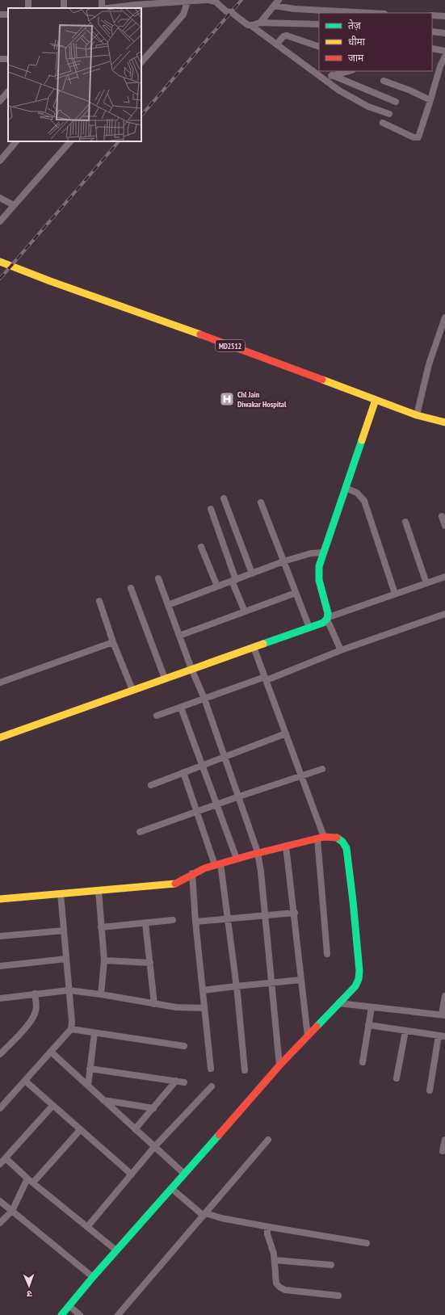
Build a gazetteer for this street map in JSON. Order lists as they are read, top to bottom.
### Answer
{
  "streets": {
    "street": ["MD2512"]
  },
  "places": {
    "hospital": ["Chl Jain Diwakar Hospital"]
  },
  "legend": ["तेज़", "धीमा", "जाम"],
  "north": "bottom"
}
